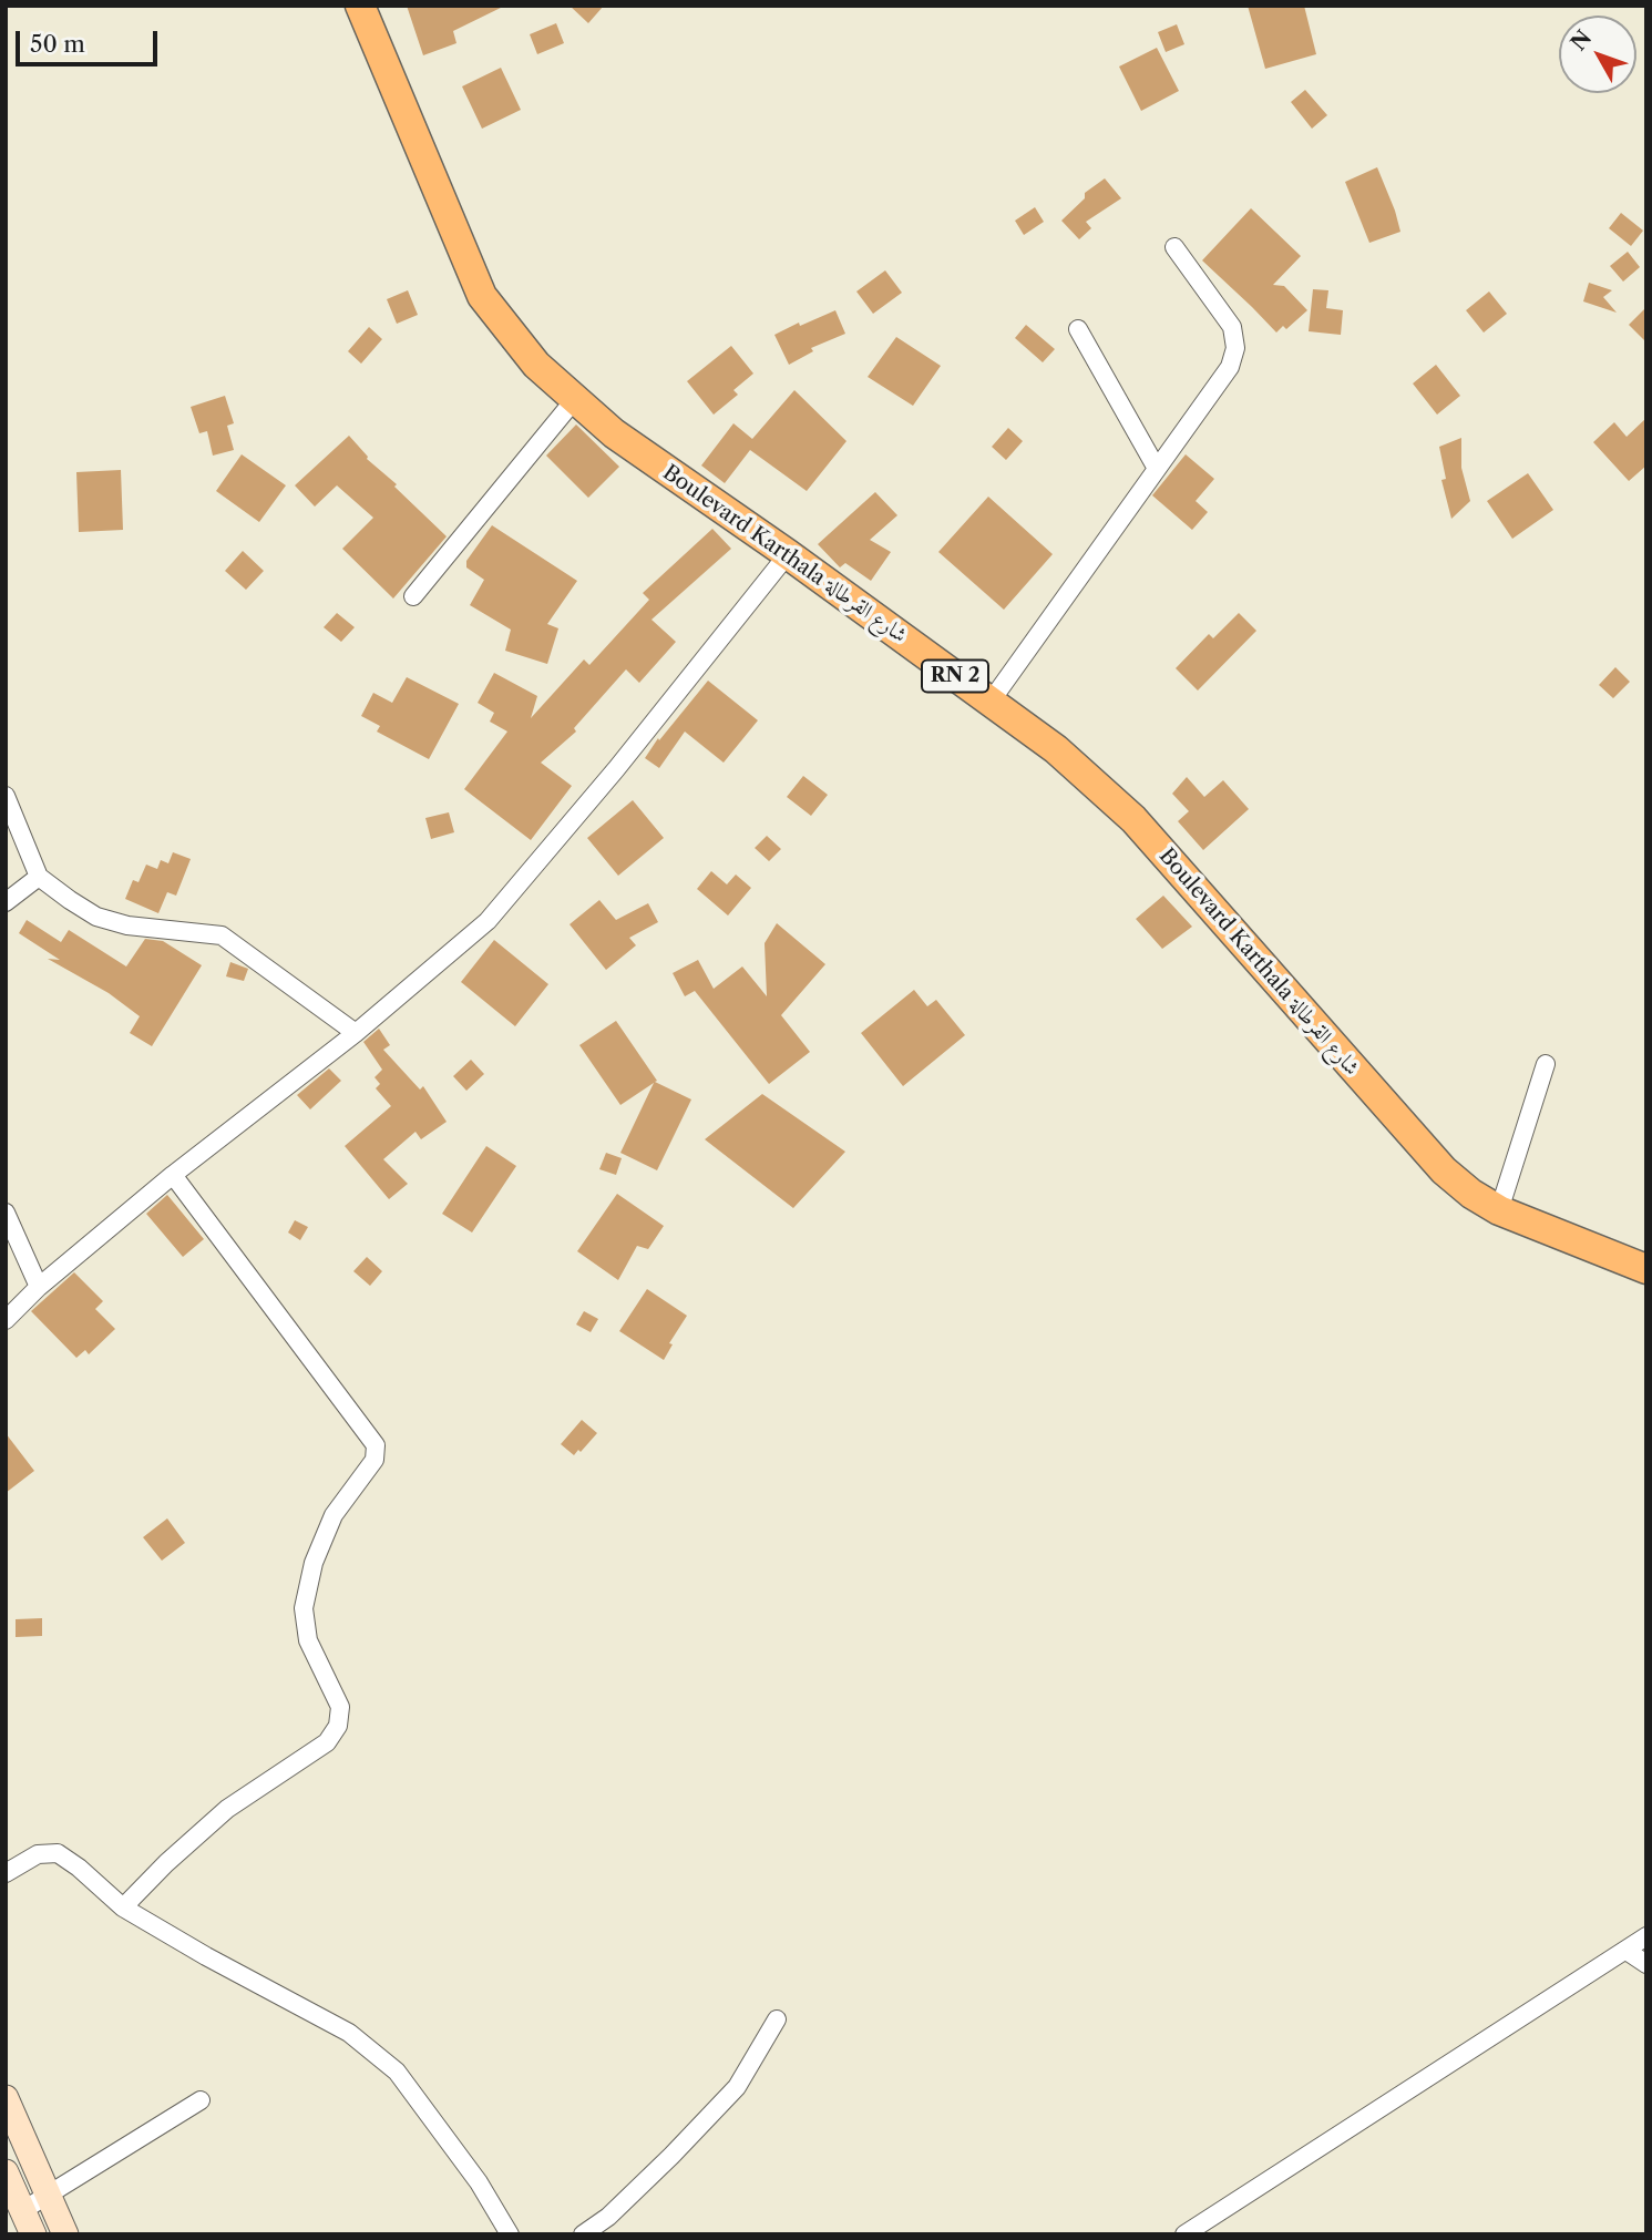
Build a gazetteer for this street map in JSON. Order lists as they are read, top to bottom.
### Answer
{
  "streets": {
    "main road": ["Boulevard Karthala شارع القرطالة", "RN 2"]
  },
  "scale_bar": "50 m",
  "north": "top left"
}
